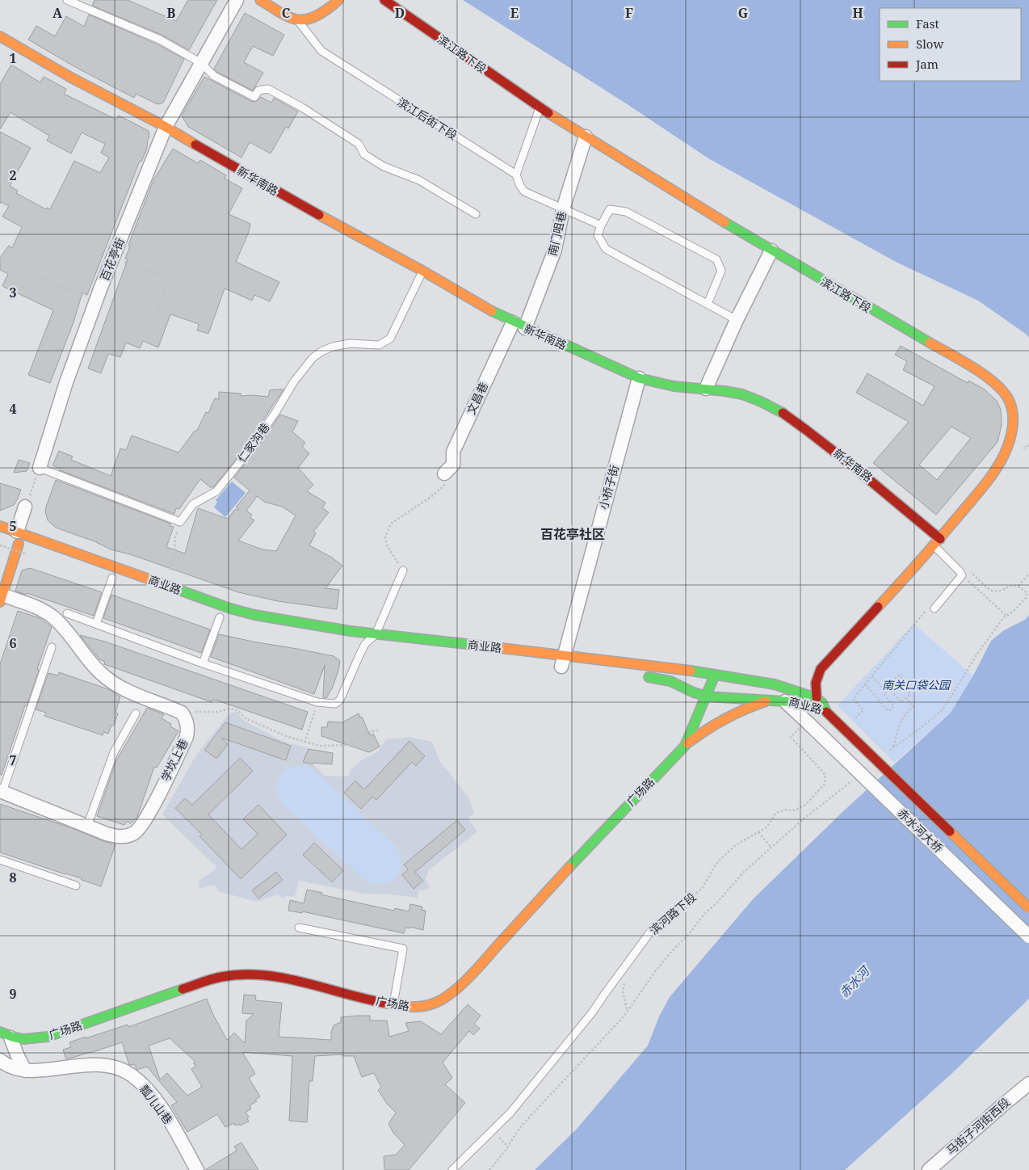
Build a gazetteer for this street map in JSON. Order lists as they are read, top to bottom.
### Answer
{
  "streets": {
    "main road": [
      "滨江路下段",
      "新华南路",
      "商业路",
      "广场路",
      "赤水河大桥"
    ],
    "street": [
      "南门咀巷",
      "百花亭街",
      "文昌巷",
      "小桥子街",
      "学坎上巷",
      "瓢儿山巷",
      "马街子河街西段"
    ],
    "lane": ["滨江后街下段", "仁家沟巷", "滨河路下段"]
  },
  "crossings": [
    ["滨江路下段", "新华南路"],
    ["滨江路下段", "南门咀巷"],
    ["滨江后街下段", "南门咀巷"],
    ["新华南路", "南门咀巷"],
    ["新华南路", "百花亭街"],
    ["新华南路", "文昌巷"],
    ["新华南路", "仁家沟巷"],
    ["新华南路", "小桥子街"],
    ["小桥子街", "商业路"],
    ["商业路", "广场路"],
    ["商业路", "赤水河大桥"],
    ["赤水河大桥", "滨河路下段"]
  ],
  "districts": ["百花亭社区"],
  "water": ["赤水河"],
  "parks": ["南关口袋公园"],
  "legend": ["Fast", "Slow", "Jam"],
  "grid": {
    "columns": [
      "A",
      "B",
      "C",
      "D",
      "E",
      "F",
      "G",
      "H"
    ],
    "rows": [
      "1",
      "2",
      "3",
      "4",
      "5",
      "6",
      "7",
      "8",
      "9"
    ]
  }
}
